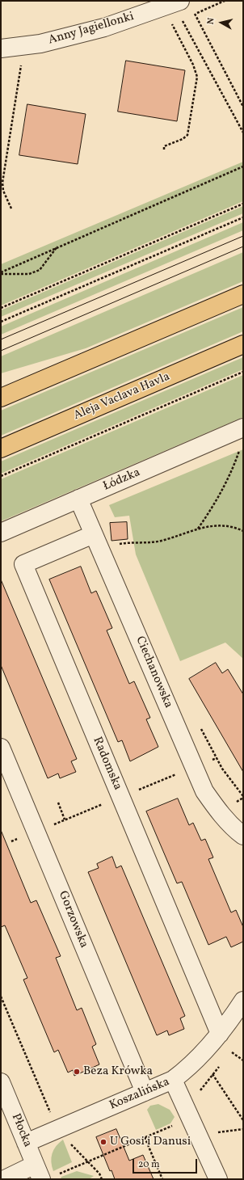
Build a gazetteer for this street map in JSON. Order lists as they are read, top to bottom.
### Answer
{
  "streets": {
    "main road": ["Aleja Vaclava Havla"],
    "street": [
      "Anny Jagiellonki",
      "Łódzka",
      "Ciechanowska",
      "Radomska",
      "Gorzowska",
      "Koszalińska",
      "Płocka"
    ]
  },
  "crossings": [
    ["Łódzka", "Ciechanowska"],
    ["Ciechanowska", "Radomska"],
    ["Radomska", "Koszalińska"],
    ["Gorzowska", "Koszalińska"],
    ["Koszalińska", "Płocka"]
  ],
  "places": ["Beza Krówka", "U Gosi i Danusi"],
  "scale_bar": "20 m",
  "north": "left"
}
